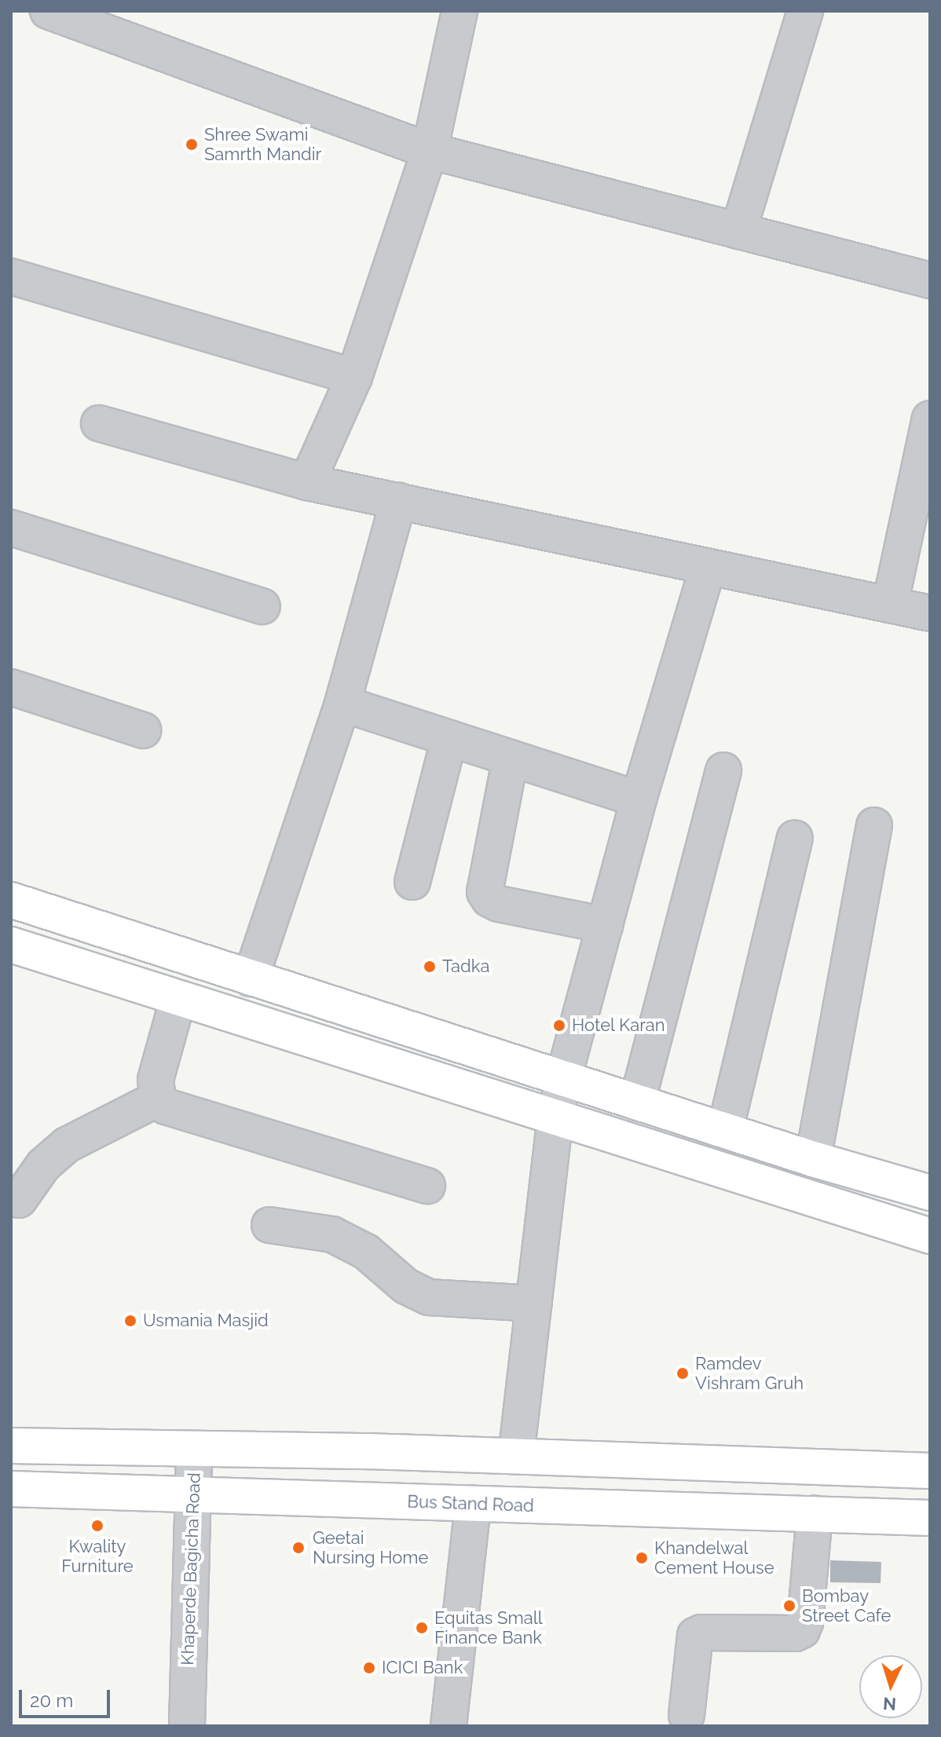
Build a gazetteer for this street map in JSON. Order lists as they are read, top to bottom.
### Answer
{
  "streets": {
    "main road": ["Bus Stand Road"],
    "street": ["Khaperde Bagicha Road"]
  },
  "crossings": [
    ["Bus Stand Road", "Khaperde Bagicha Road"]
  ],
  "places": [
    "Shree Swami Samrth Mandir",
    "Tadka",
    "Hotel Karan",
    "Usmania Masjid",
    "Ramdev Vishram Gruh",
    "Kwality Furniture",
    "Geetai Nursing Home",
    "Khandelwal Cement House",
    "Bombay Street Cafe",
    "Equitas Small Finance Bank",
    "ICICI Bank"
  ],
  "scale_bar": "20 m",
  "north": "bottom"
}
